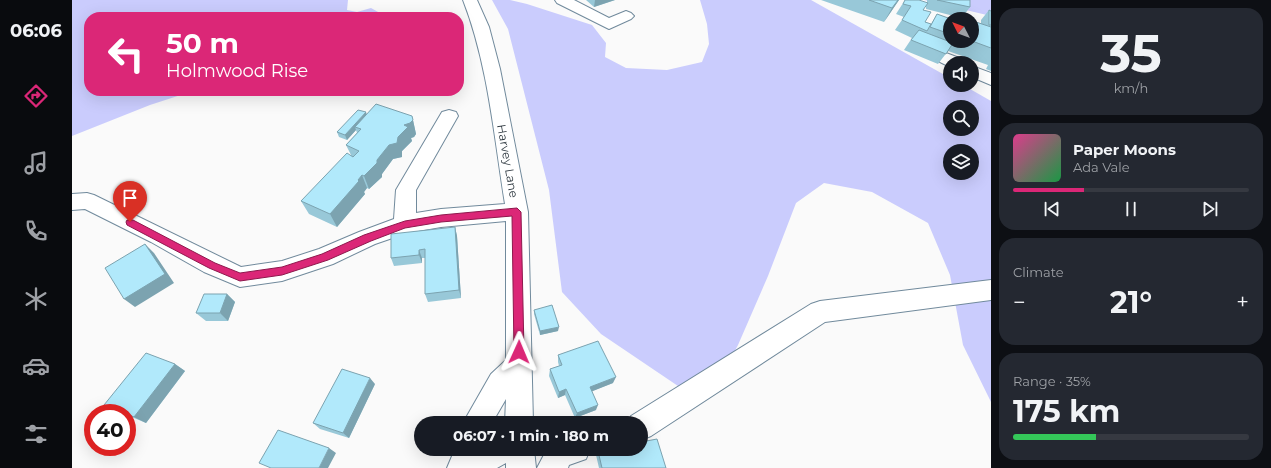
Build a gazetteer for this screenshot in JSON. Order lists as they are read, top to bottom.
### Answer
{
  "streets": {
    "street": ["Harvey Lane"]
  },
  "north": "top left",
  "page": {
    "tabs": "06:06",
    "tile": [
      ["35", "km/h"],
      "Climate",
      ["Range · 35%", "175 km"]
    ],
    "turn": ["50 m", "Holmwood Rise"],
    "song": ["Paper Moons", "Ada Vale"],
    "heat": ["−", "21°", "+"],
    "limit": "40",
    "trip": "06:07 · 1 min · 180 m"
  }
}
